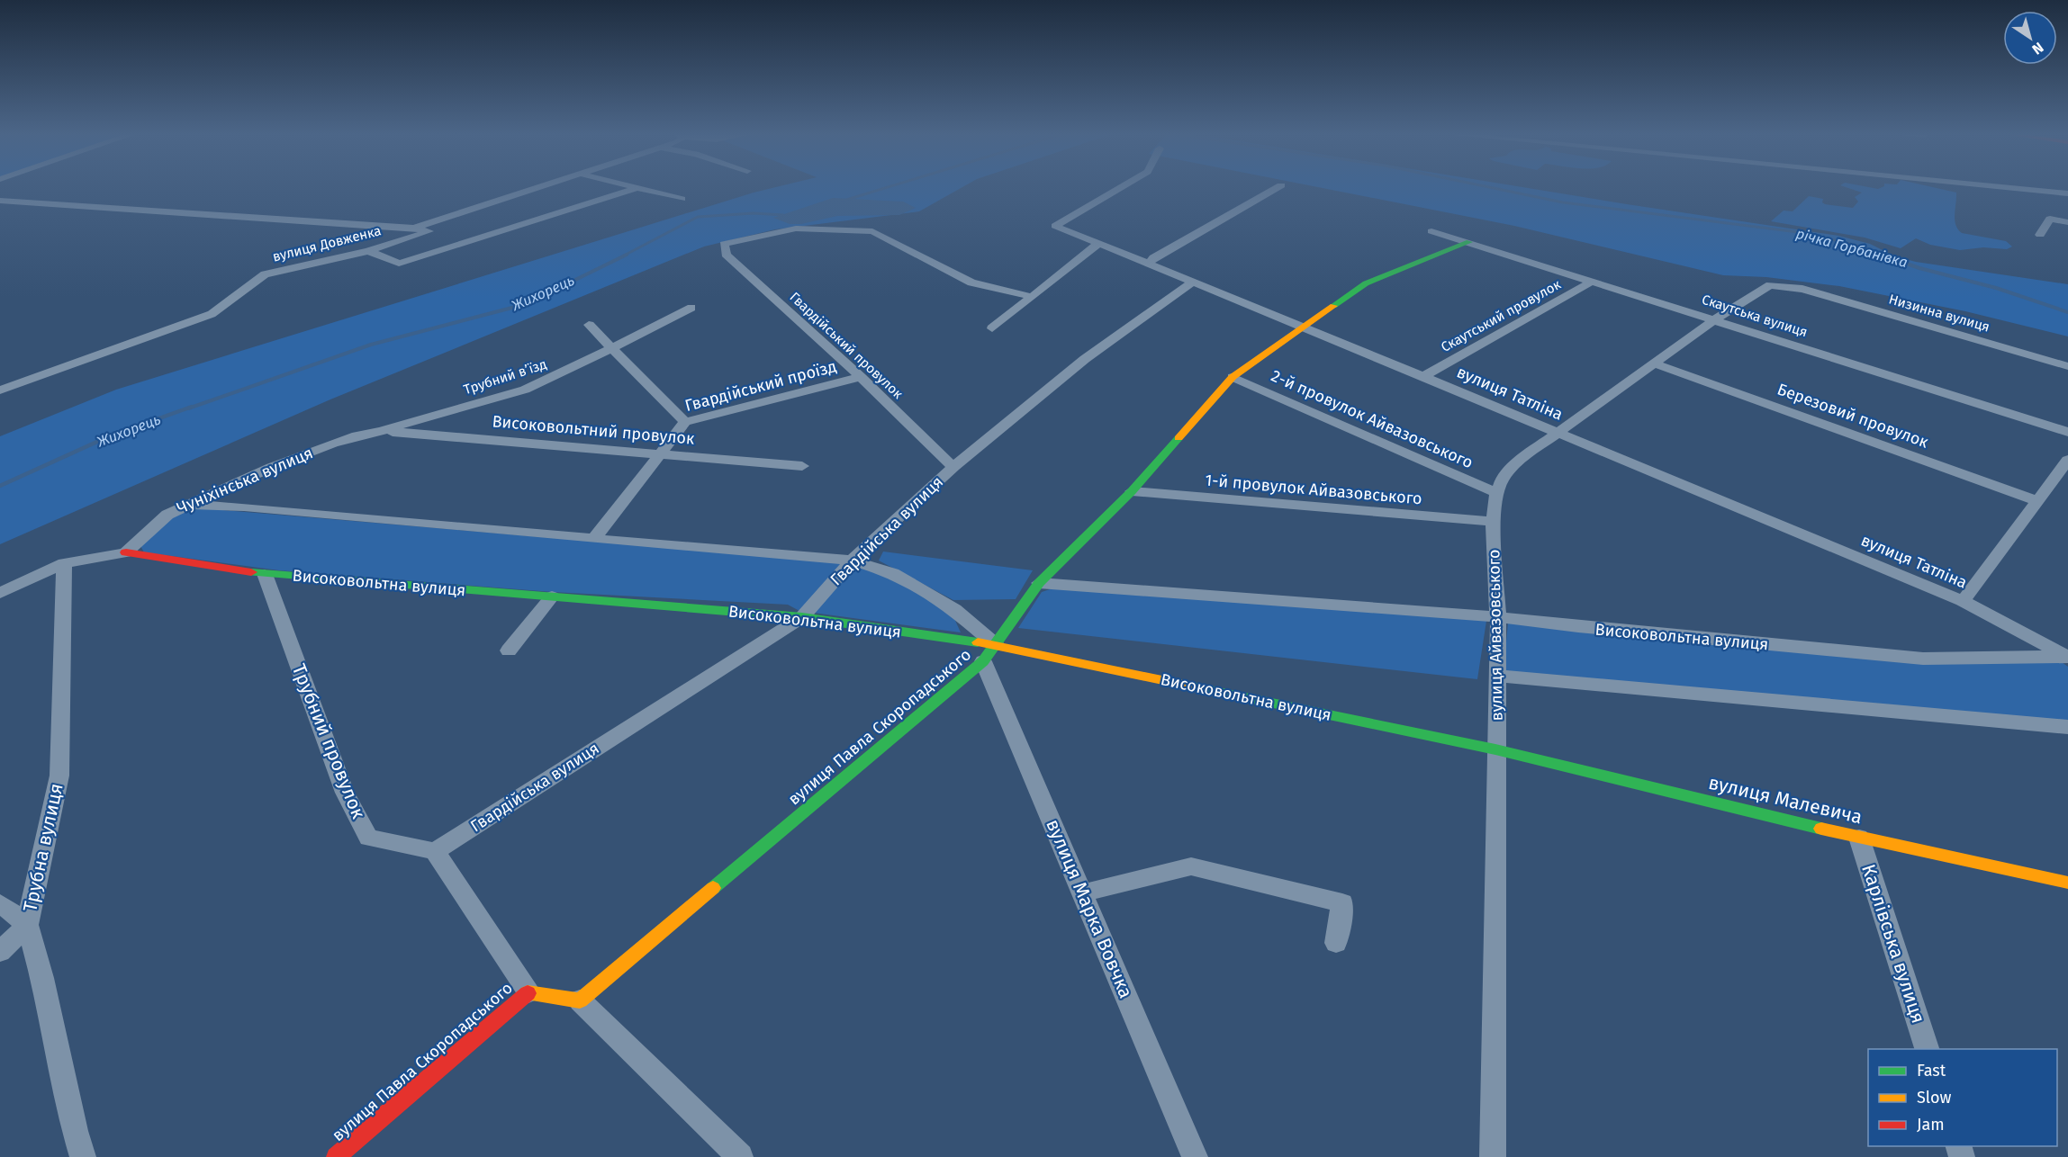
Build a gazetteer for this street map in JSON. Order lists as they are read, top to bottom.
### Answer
{
  "streets": {
    "street": [
      "вулиця Довженка",
      "Низинна вулиця",
      "Скаутський провулок",
      "Скаутська вулиця",
      "Гвардійський провулок",
      "Трубний в’їзд",
      "Гвардійський проїзд",
      "вулиця Татліна",
      "Березовий провулок",
      "2-й провулок Айвазовського",
      "Високовольтний провулок",
      "Чуніхінська вулиця",
      "1-й провулок Айвазовського",
      "Гвардійська вулиця",
      "Високовольтна вулиця",
      "вулиця Айвазовського",
      "вулиця Павла Скоропадського",
      "Трубний провулок",
      "вулиця Малевича",
      "Трубна вулиця",
      "вулиця Марка Вовчка",
      "Карлівська вулиця"
    ]
  },
  "crossings": [
    ["Низинна вулиця", "вулиця Айвазовського"],
    ["Скаутський провулок", "Скаутська вулиця"],
    ["Скаутський провулок", "вулиця Татліна"],
    ["Скаутська вулиця", "вулиця Айвазовського"],
    ["Скаутська вулиця", "вулиця Павла Скоропадського"],
    ["Гвардійський провулок", "Гвардійський проїзд"],
    ["Гвардійський провулок", "Гвардійська вулиця"],
    ["Трубний в’їзд", "Високовольтний провулок"],
    ["Трубний в’їзд", "Чуніхінська вулиця"],
    ["Гвардійський проїзд", "Високовольтний провулок"],
    ["вулиця Татліна", "Гвардійська вулиця"],
    ["вулиця Татліна", "Високовольтна вулиця"],
    ["вулиця Татліна", "вулиця Айвазовського"],
    ["вулиця Татліна", "вулиця Павла Скоропадського"],
    ["Березовий провулок", "вулиця Айвазовського"],
    ["2-й провулок Айвазовського", "вулиця Айвазовського"],
    ["2-й провулок Айвазовського", "вулиця Павла Скоропадського"],
    ["Високовольтний провулок", "Чуніхінська вулиця"],
    ["Чуніхінська вулиця", "Високовольтна вулиця"],
    ["1-й провулок Айвазовського", "вулиця Айвазовського"],
    ["1-й провулок Айвазовського", "вулиця Павла Скоропадського"],
    ["Гвардійська вулиця", "Високовольтна вулиця"],
    ["Гвардійська вулиця", "Трубний провулок"],
    ["Високовольтна вулиця", "вулиця Айвазовського"],
    ["Високовольтна вулиця", "вулиця Павла Скоропадського"],
    ["Високовольтна вулиця", "Трубний провулок"],
    ["Високовольтна вулиця", "вулиця Малевича"],
    ["Високовольтна вулиця", "вулиця Марка Вовчка"],
    ["вулиця Айвазовського", "вулиця Малевича"],
    ["вулиця Павла Скоропадського", "вулиця Марка Вовчка"],
    ["вулиця Малевича", "Карлівська вулиця"]
  ],
  "water": ["річка Горбанівка", "Жихорець"],
  "legend": ["Fast", "Slow", "Jam"],
  "north": "bottom right"
}
